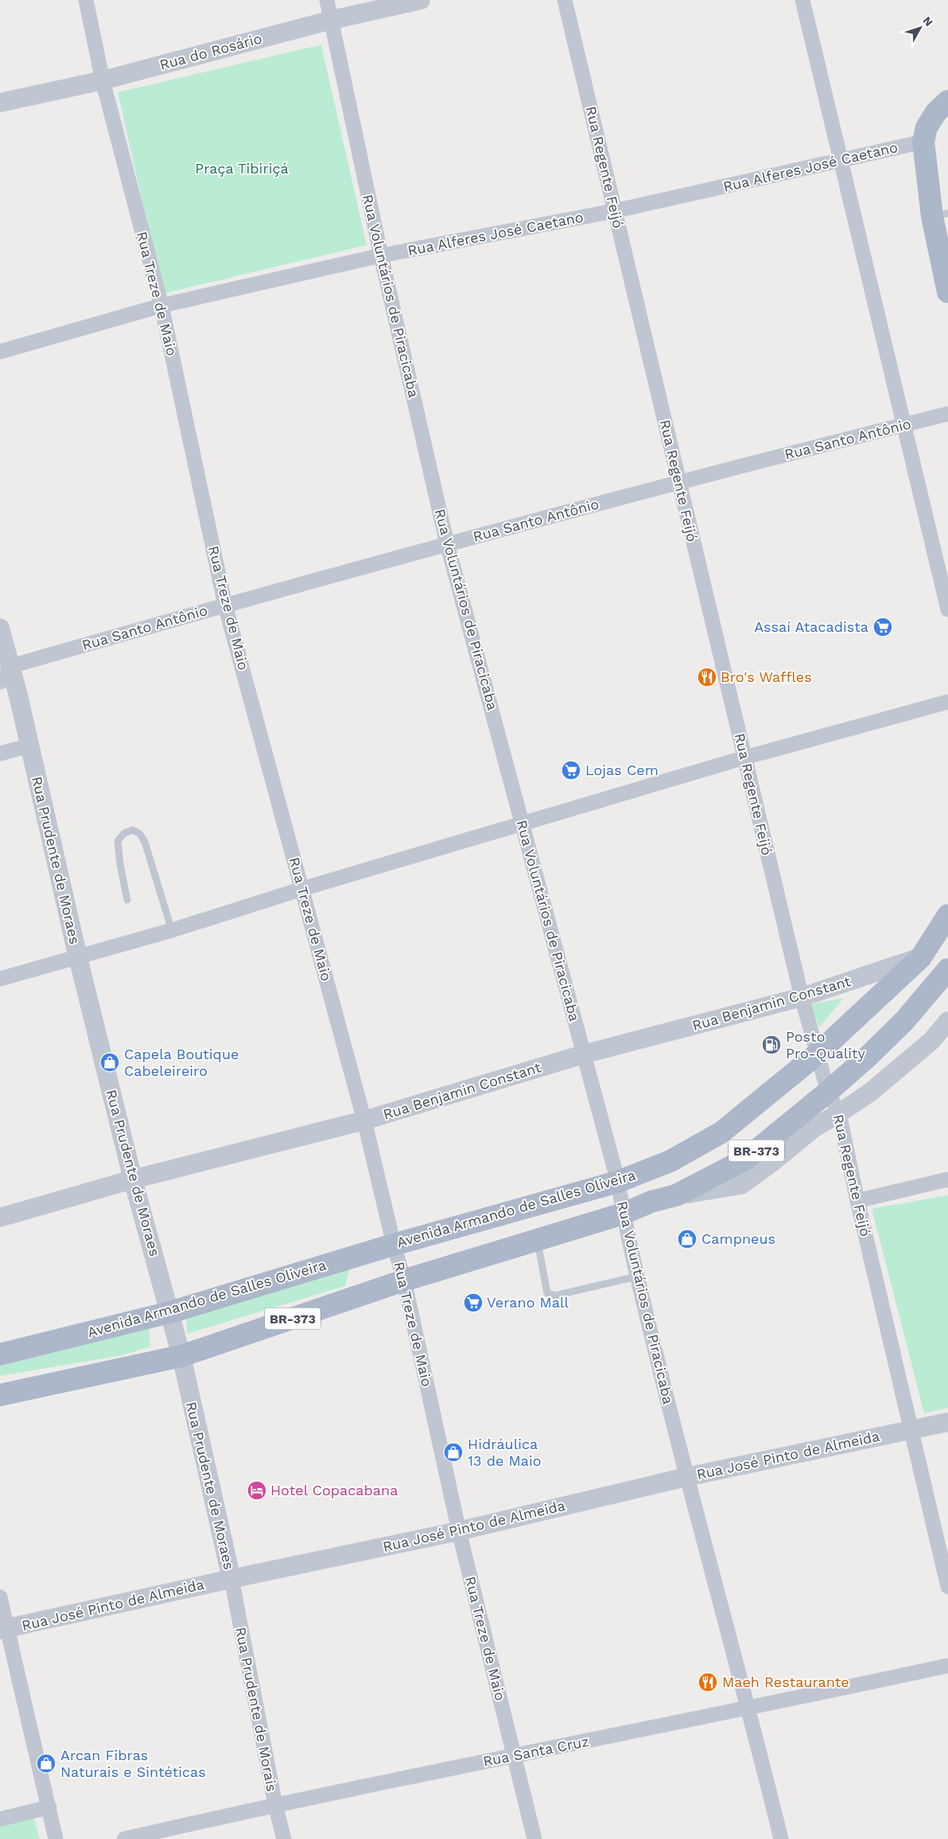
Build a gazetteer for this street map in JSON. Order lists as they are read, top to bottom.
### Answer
{
  "streets": {
    "main road": ["BR-373", "Avenida Armando de Salles Oliveira"],
    "street": [
      "Rua do Rosário",
      "Rua Regente Feijó",
      "Rua Alferes José Caetano",
      "Rua Treze de Maio",
      "Rua Voluntários de Piracicaba",
      "Rua Santo Antônio",
      "Rua Prudente de Moraes",
      "Rua Benjamin Constant",
      "Rua José Pinto de Almeida",
      "Rua Prudente de Morais",
      "Rua Santa Cruz"
    ]
  },
  "crossings": [
    ["Rua do Rosário", "Rua Treze de Maio"],
    ["Rua do Rosário", "Rua Voluntários de Piracicaba"],
    ["Rua Regente Feijó", "Rua Alferes José Caetano"],
    ["Rua Regente Feijó", "Rua Santo Antônio"],
    ["Rua Regente Feijó", "Rua Benjamin Constant"],
    ["Rua Regente Feijó", "BR-373"],
    ["Rua Regente Feijó", "Avenida Armando de Salles Oliveira"],
    ["Rua Regente Feijó", "Rua José Pinto de Almeida"],
    ["Rua Alferes José Caetano", "Rua Treze de Maio"],
    ["Rua Alferes José Caetano", "Rua Voluntários de Piracicaba"],
    ["Rua Treze de Maio", "Rua Santo Antônio"],
    ["Rua Treze de Maio", "Rua Benjamin Constant"],
    ["Rua Treze de Maio", "BR-373"],
    ["Rua Treze de Maio", "Avenida Armando de Salles Oliveira"],
    ["Rua Treze de Maio", "Rua José Pinto de Almeida"],
    ["Rua Treze de Maio", "Rua Santa Cruz"],
    ["Rua Voluntários de Piracicaba", "Rua Santo Antônio"],
    ["Rua Voluntários de Piracicaba", "Rua Benjamin Constant"],
    ["Rua Voluntários de Piracicaba", "BR-373"],
    ["Rua Voluntários de Piracicaba", "Avenida Armando de Salles Oliveira"],
    ["Rua Voluntários de Piracicaba", "Rua José Pinto de Almeida"],
    ["Rua Voluntários de Piracicaba", "Rua Santa Cruz"],
    ["Rua Santo Antônio", "Rua Prudente de Moraes"],
    ["Rua Prudente de Moraes", "Rua Benjamin Constant"],
    ["Rua Prudente de Moraes", "BR-373"],
    ["Rua Prudente de Moraes", "Avenida Armando de Salles Oliveira"],
    ["Rua Prudente de Moraes", "Rua José Pinto de Almeida"],
    ["Rua Prudente de Moraes", "Rua Prudente de Morais"],
    ["Rua Benjamin Constant", "Avenida Armando de Salles Oliveira"],
    ["Rua José Pinto de Almeida", "Rua Prudente de Morais"],
    ["Rua Prudente de Morais", "Rua Santa Cruz"]
  ],
  "parks": ["Praça Tibiriçá"],
  "places": {
    "supermarket": ["Assaí Atacadista", "Lojas Cem", "Verano Mall"],
    "restaurant": ["Bro's Waffles", "Maeh Restaurante"],
    "fuel station": ["Posto Pro-Quality"],
    "shop": [
      "Capela Boutique Cabeleireiro",
      "Campneus",
      "Hidráulica 13 de Maio",
      "Arcan Fibras Naturais e Sintéticas"
    ],
    "hotel": ["Hotel Copacabana"]
  },
  "north": "top right"
}
